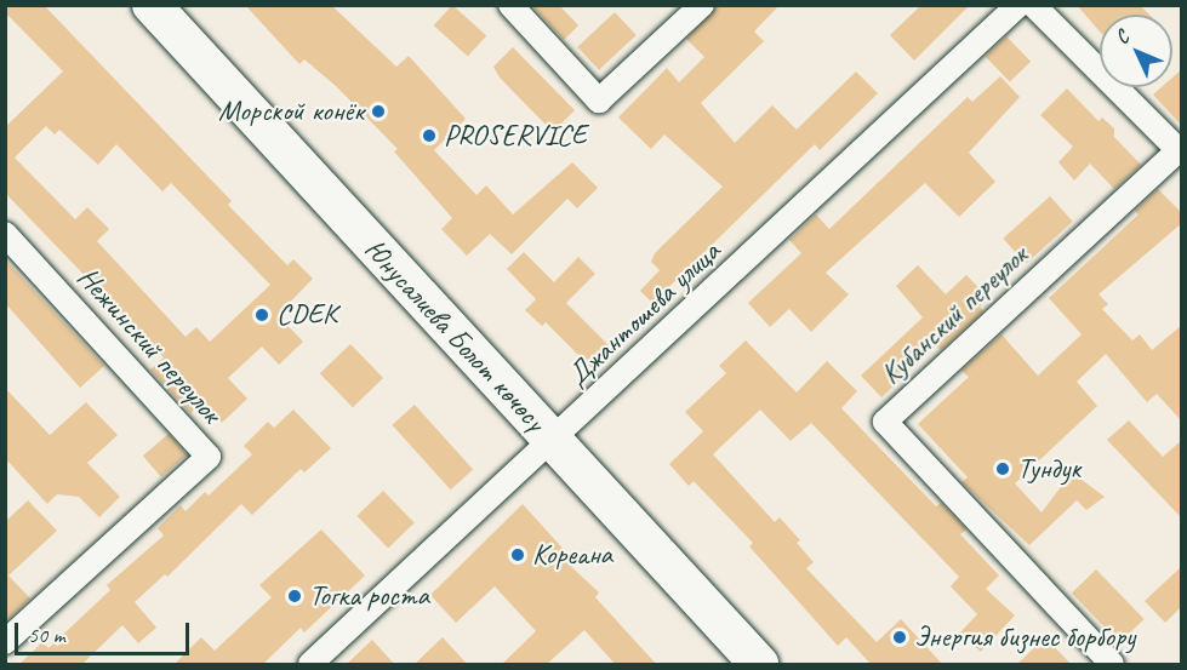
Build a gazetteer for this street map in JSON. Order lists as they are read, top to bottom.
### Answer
{
  "streets": {
    "main road": ["Юнусалиева Болот көчөсү"],
    "street": ["Джантошева улица", "Кубанский переулок", "Нежинский переулок"]
  },
  "crossings": [
    ["Джантошева улица", "Юнусалиева Болот көчөсү"]
  ],
  "places": [
    "Морской конёк",
    "PROSERVICE",
    "CDEK",
    "Тундук",
    "Кореана",
    "Тогка роста",
    "Энергия бизнес борбору"
  ],
  "scale_bar": "50 m",
  "north": "top left"
}
